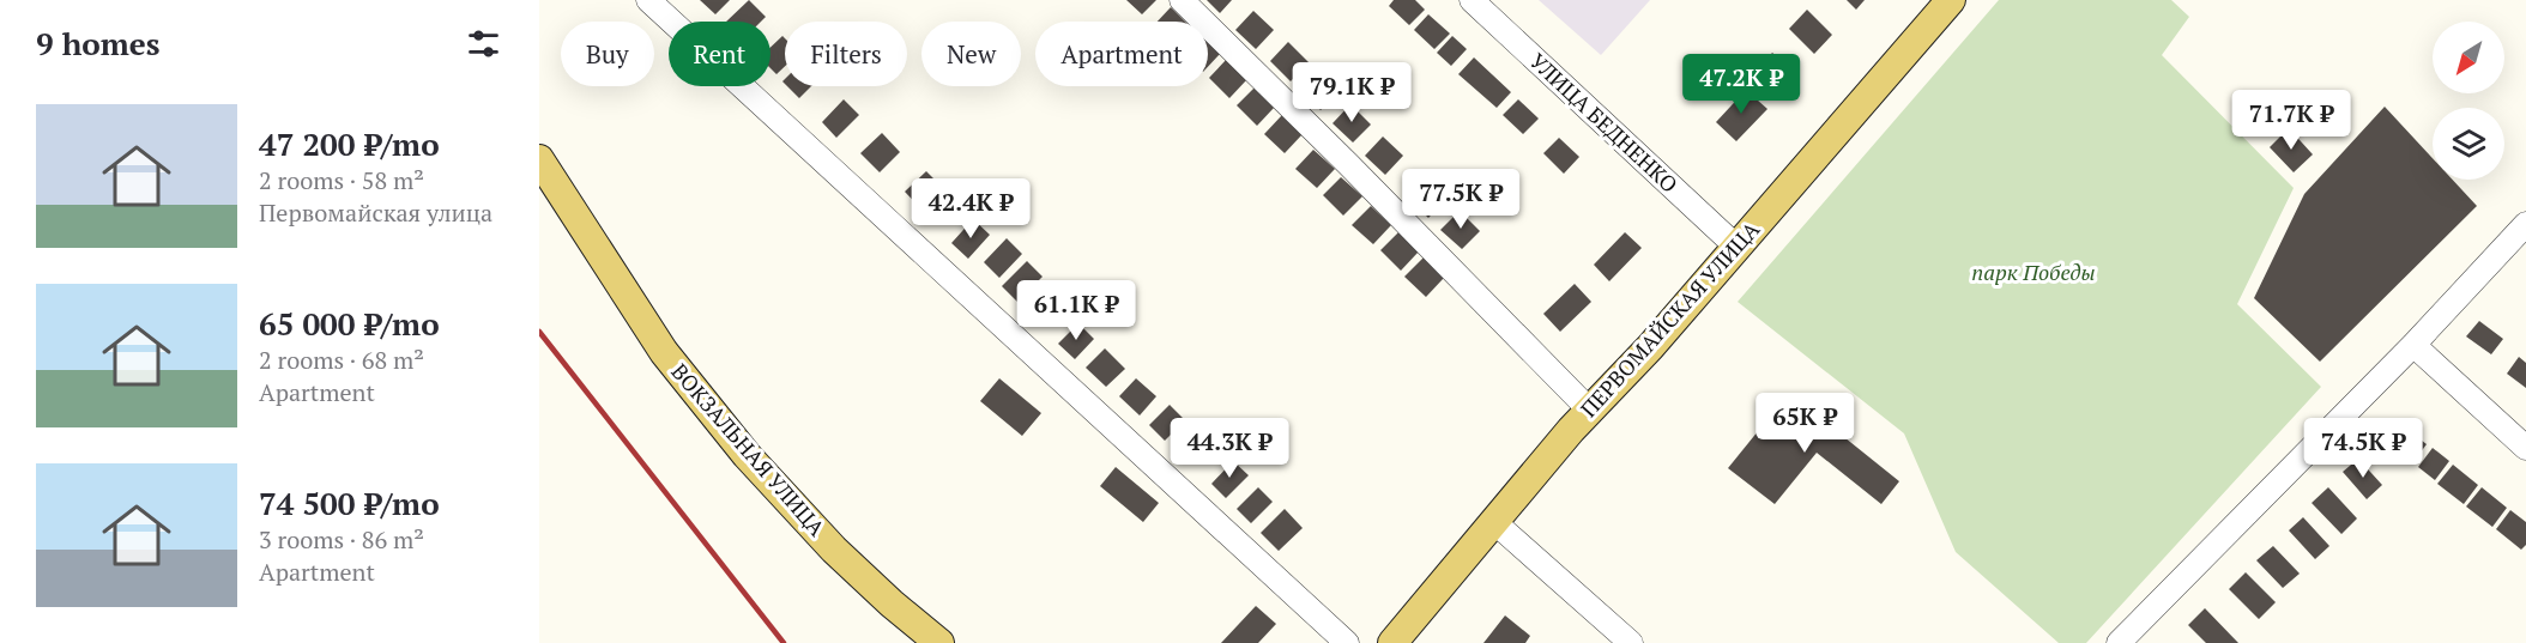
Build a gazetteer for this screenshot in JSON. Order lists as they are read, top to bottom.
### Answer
{
  "streets": {
    "main road": ["ПЕРВОМАЙСКАЯ УЛИЦА", "ВОКЗАЛЬНАЯ УЛИЦА"],
    "street": ["УЛИЦА БЕДНЕНКО"]
  },
  "crossings": [
    ["УЛИЦА БЕДНЕНКО", "ПЕРВОМАЙСКАЯ УЛИЦА"]
  ],
  "parks": ["парк Победы"],
  "north": "bottom left",
  "page": {
    "heading": "9 homes",
    "chip": [
      "Buy",
      "Rent",
      "Filters",
      "New",
      "Apartment"
    ],
    "price": [
      "47.2K ₽",
      "79.1K ₽",
      "71.7K ₽",
      "77.5K ₽",
      "42.4K ₽",
      "61.1K ₽",
      "65K ₽",
      "44.3K ₽",
      "74.5K ₽"
    ],
    "list": [
      {
        "name": "47 200 ₽/mo",
        "note": "2 rooms · 58 m² · Первомайская улица"
      },
      {
        "name": "65 000 ₽/mo",
        "note": "2 rooms · 68 m² · Apartment"
      },
      {
        "name": "74 500 ₽/mo",
        "note": "3 rooms · 86 m² · Apartment"
      }
    ]
  }
}
